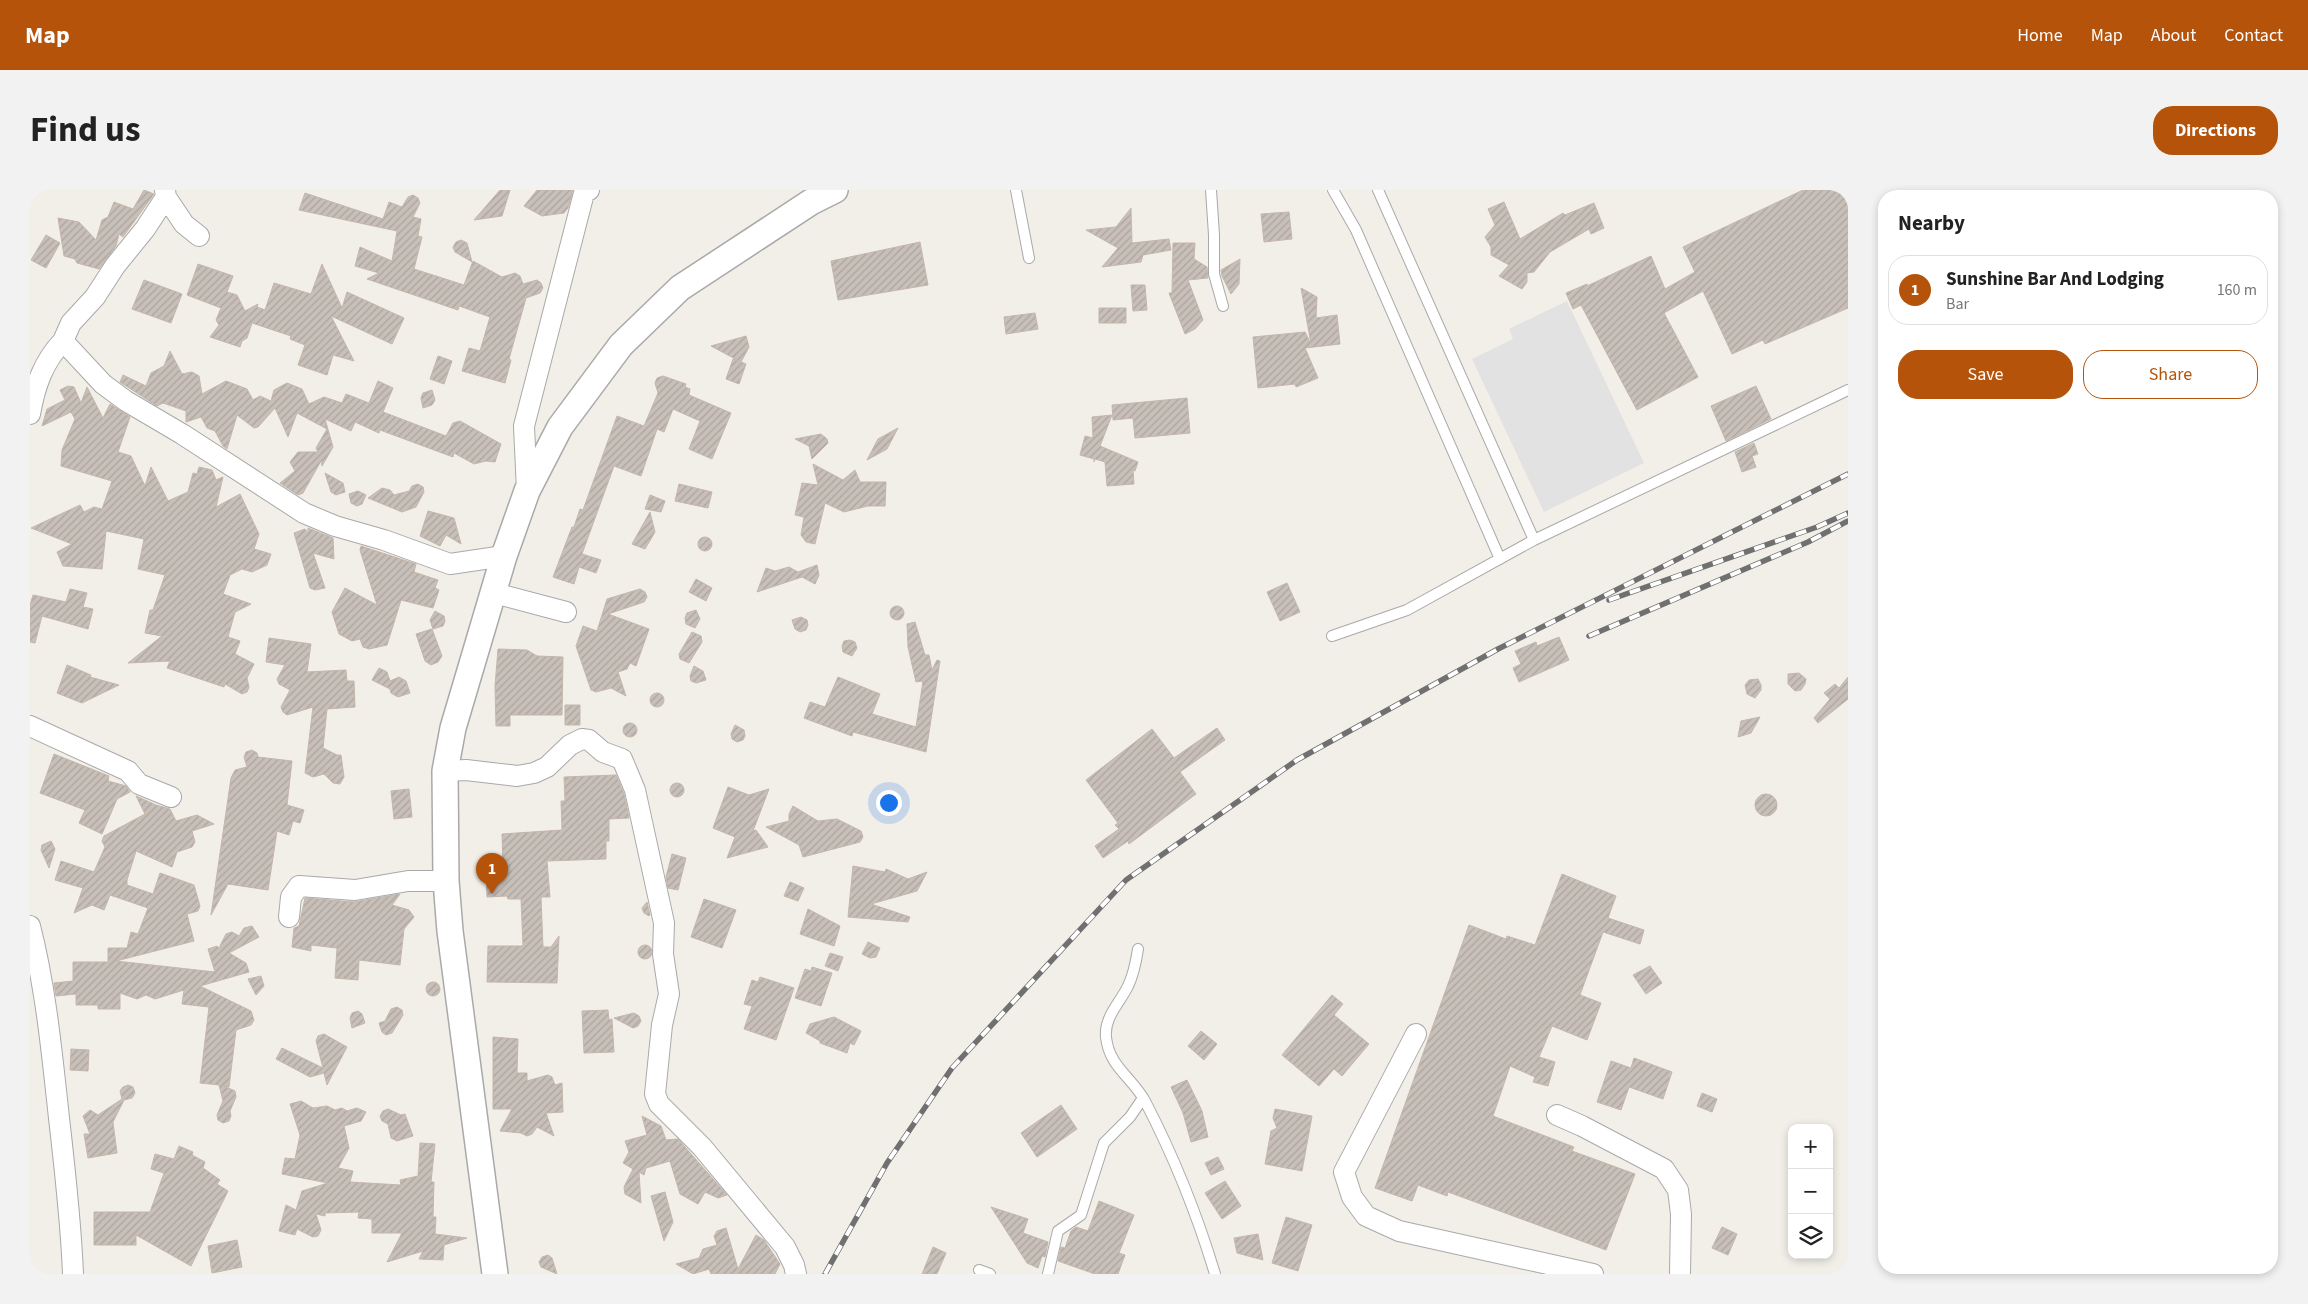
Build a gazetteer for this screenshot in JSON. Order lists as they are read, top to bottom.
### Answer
{
  "page": {
    "header": "Map",
    "nav": [
      "Home",
      "Map",
      "About",
      "Contact"
    ],
    "title": "Find us",
    "buttons": [
      "Directions",
      ["Save", "Share"]
    ],
    "heading": "Nearby",
    "list": [
      {
        "mark": "1",
        "name": "Sunshine Bar And Lodging",
        "note": "Bar",
        "value": "160 m"
      }
    ],
    "pins": "1",
    "map_buttons": ["+", "−"]
  }
}
